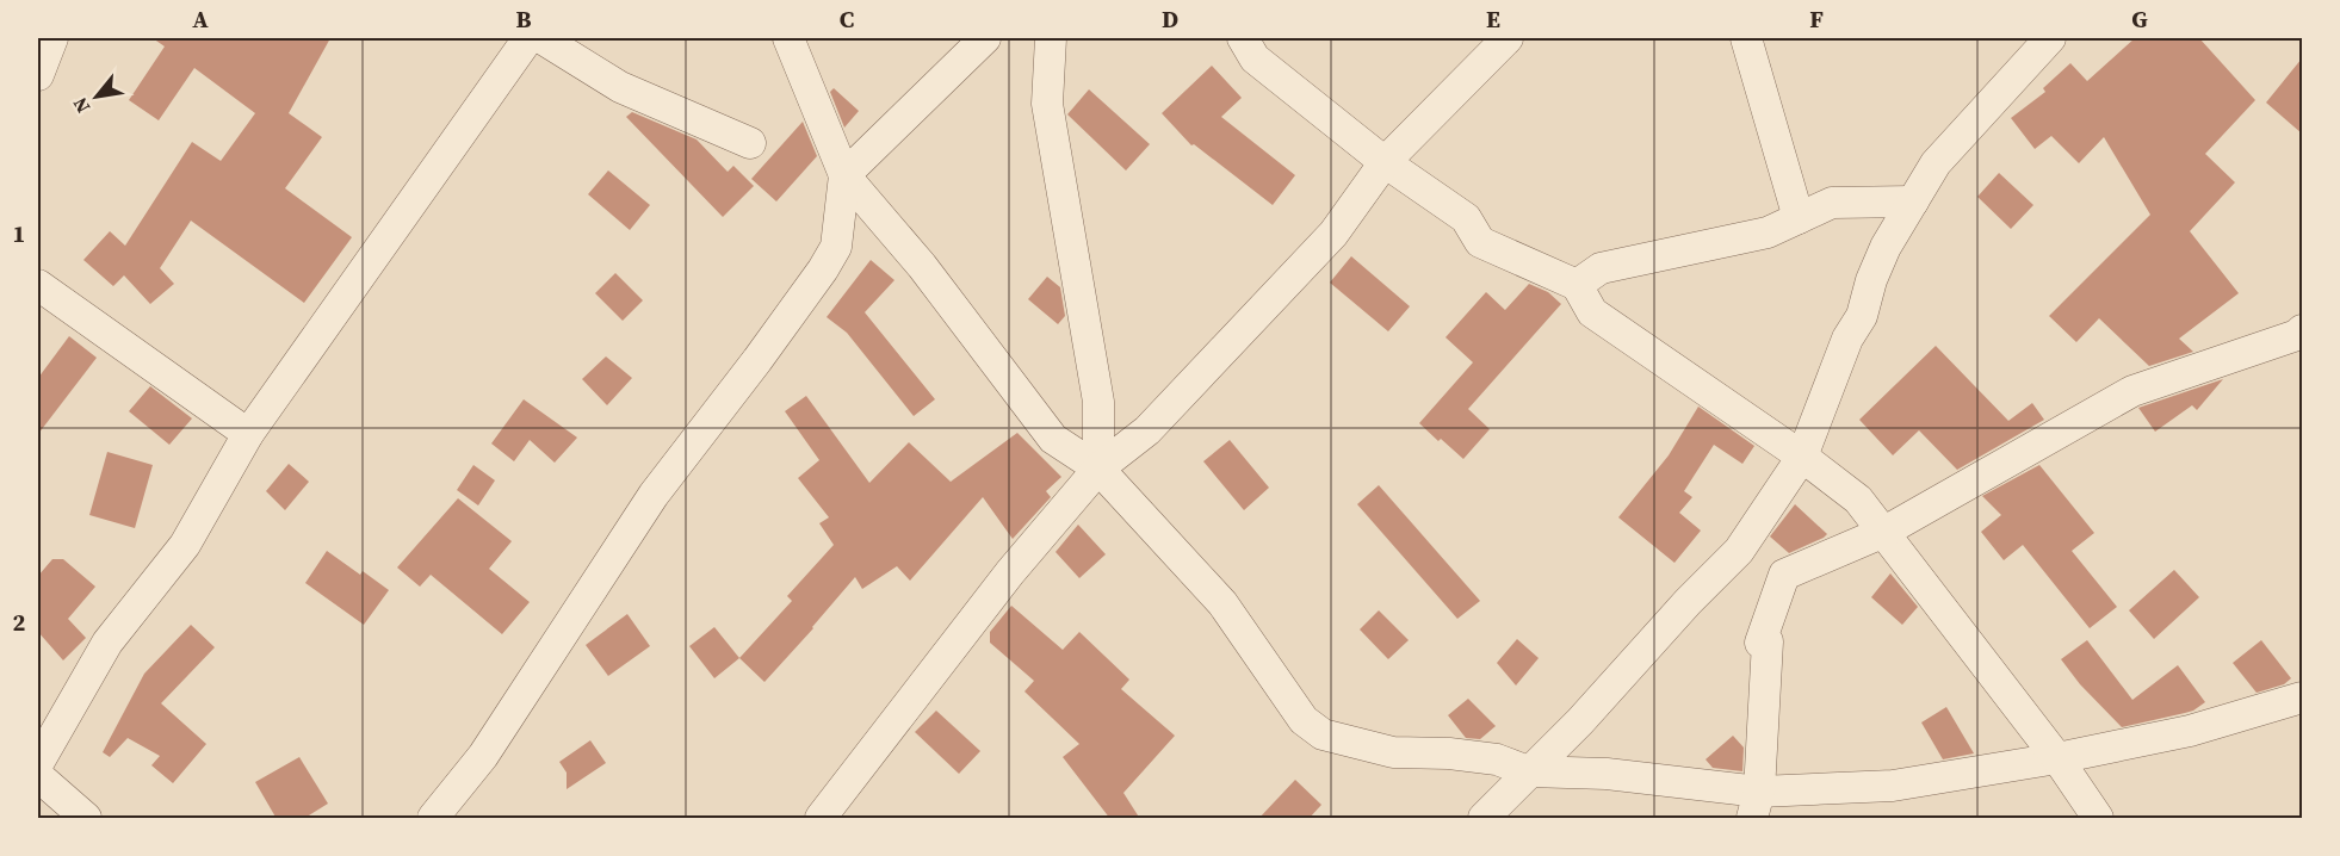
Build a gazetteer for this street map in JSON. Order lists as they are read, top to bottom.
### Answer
{
  "north": "bottom left",
  "grid": {
    "columns": [
      "A",
      "B",
      "C",
      "D",
      "E",
      "F",
      "G"
    ],
    "rows": ["1", "2"]
  }
}
